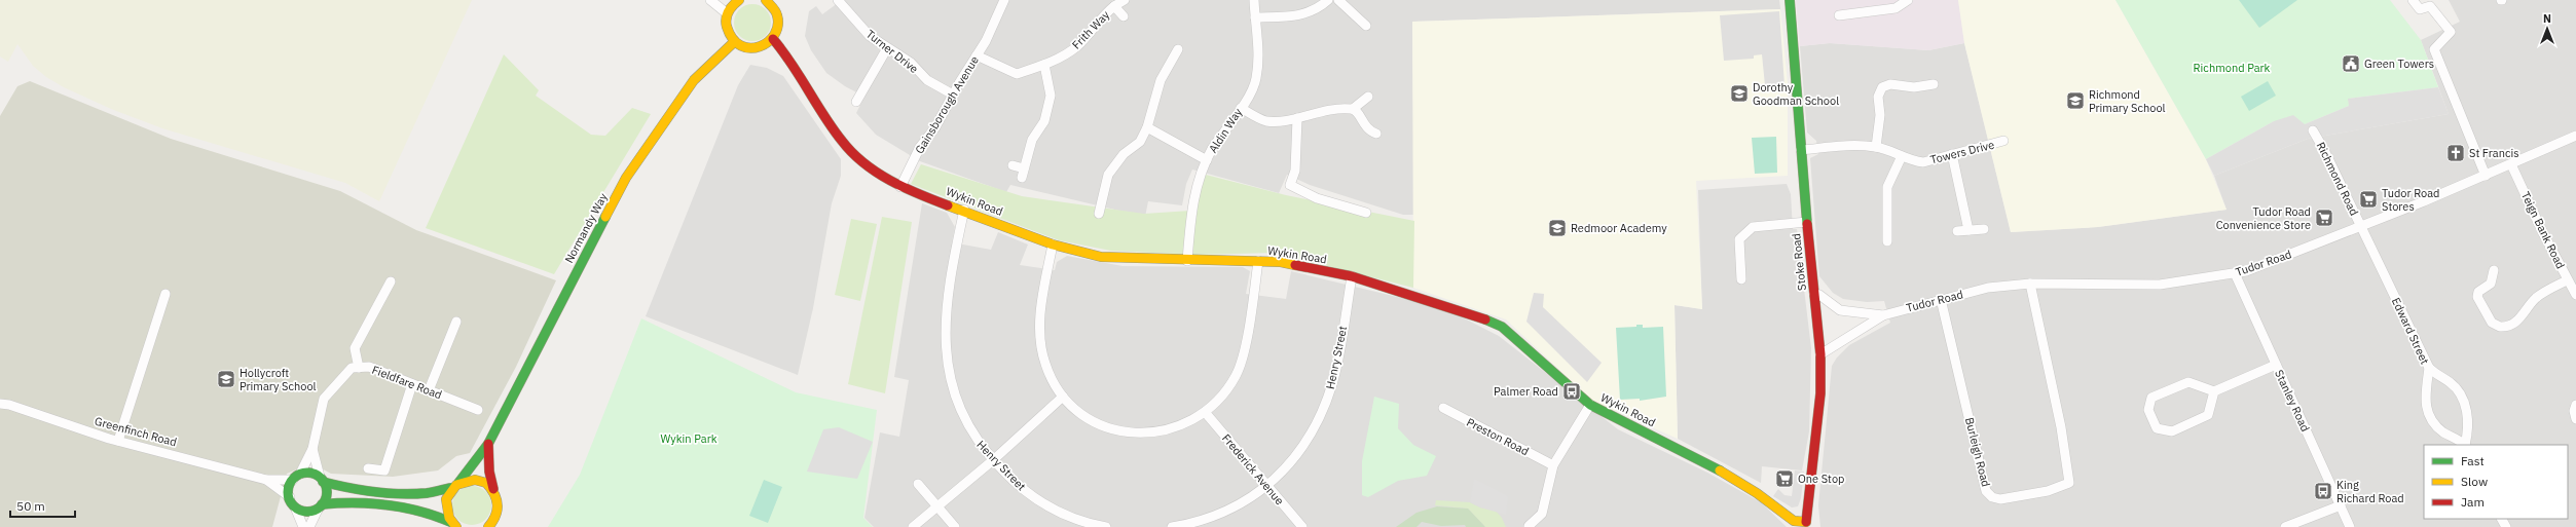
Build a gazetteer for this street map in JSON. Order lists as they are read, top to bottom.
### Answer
{
  "streets": {
    "street": [
      "Frith Way",
      "Turner Drive",
      "Gainsborough Avenue",
      "Aldin Way",
      "Towers Drive",
      "Richmond Road",
      "Wykin Road",
      "Normandy Way",
      "Teign Bank Road",
      "Stoke Road",
      "Tudor Road",
      "Edward Street",
      "Henry Street",
      "Fieldfare Road",
      "Stanley Road",
      "Greenfinch Road",
      "Preston Road",
      "Burleigh Road",
      "Frederick Avenue"
    ]
  },
  "crossings": [
    ["Frith Way", "Gainsborough Avenue"],
    ["Turner Drive", "Gainsborough Avenue"],
    ["Gainsborough Avenue", "Wykin Road"],
    ["Aldin Way", "Wykin Road"],
    ["Towers Drive", "Stoke Road"],
    ["Richmond Road", "Tudor Road"],
    ["Richmond Road", "Edward Street"],
    ["Wykin Road", "Stoke Road"],
    ["Wykin Road", "Henry Street"],
    ["Teign Bank Road", "Tudor Road"],
    ["Stoke Road", "Tudor Road"],
    ["Tudor Road", "Edward Street"],
    ["Tudor Road", "Stanley Road"],
    ["Tudor Road", "Burleigh Road"],
    ["Henry Street", "Frederick Avenue"],
    ["Fieldfare Road", "Greenfinch Road"]
  ],
  "parks": ["Richmond Park", "Wykin Park"],
  "places": {
    "public building": ["Green Towers"],
    "school or university": [
      "Dorothy Goodman School",
      "Richmond Primary School",
      "Redmoor Academy",
      "Hollycroft Primary School"
    ],
    "church": ["St Francis"],
    "supermarket": ["Tudor Road Stores", "Tudor Road Convenience Store", "One Stop"],
    "bus stop": ["Palmer Road", "King Richard Road"]
  },
  "legend": ["Fast", "Slow", "Jam"],
  "scale_bar": "50 m",
  "north": "top"
}
